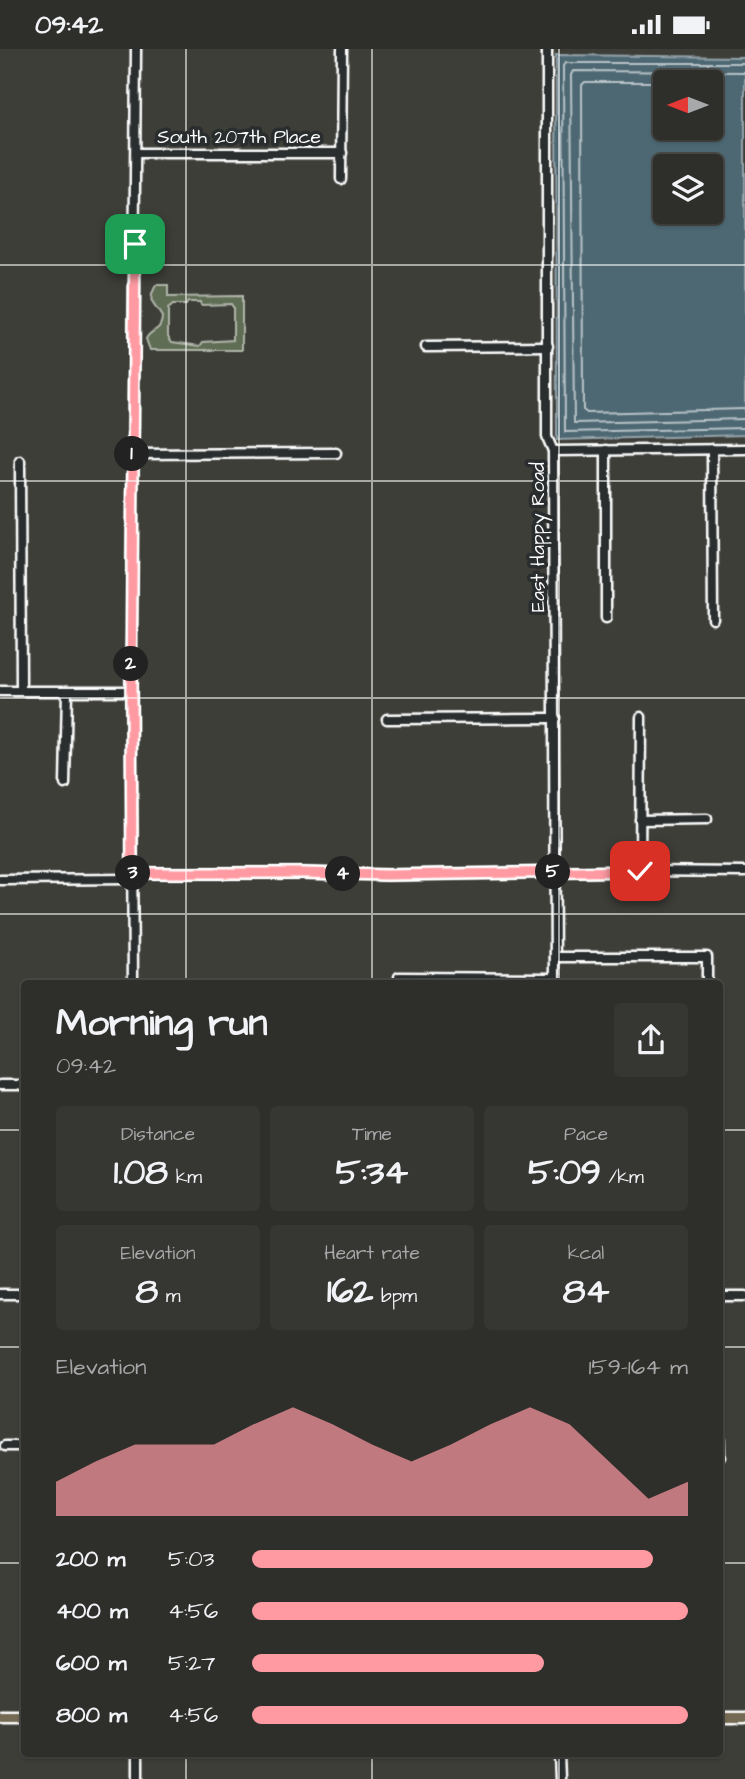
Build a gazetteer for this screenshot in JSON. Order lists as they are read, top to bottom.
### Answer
{
  "streets": {
    "street": ["South 207th Place", "East Happy Road"]
  },
  "north": "left",
  "page": {
    "status": "09:42",
    "pins": [
      "1",
      "2",
      "5",
      "3",
      "4"
    ],
    "heading": ["Morning run", "09:42"],
    "stats": [
      ["Distance", "1.08 km"],
      ["Time", "5:34"],
      ["Pace", "5:09 /km"],
      ["Elevation", "8 m"],
      ["Heart rate", "162 bpm"],
      ["kcal", "84"]
    ],
    "chart": ["Elevation", "159–164 m"],
    "list": [
      {
        "name": "200 m",
        "note": "5:03"
      },
      {
        "name": "400 m",
        "note": "4:56"
      },
      {
        "name": "600 m",
        "note": "5:27"
      },
      {
        "name": "800 m",
        "note": "4:56"
      }
    ]
  }
}
